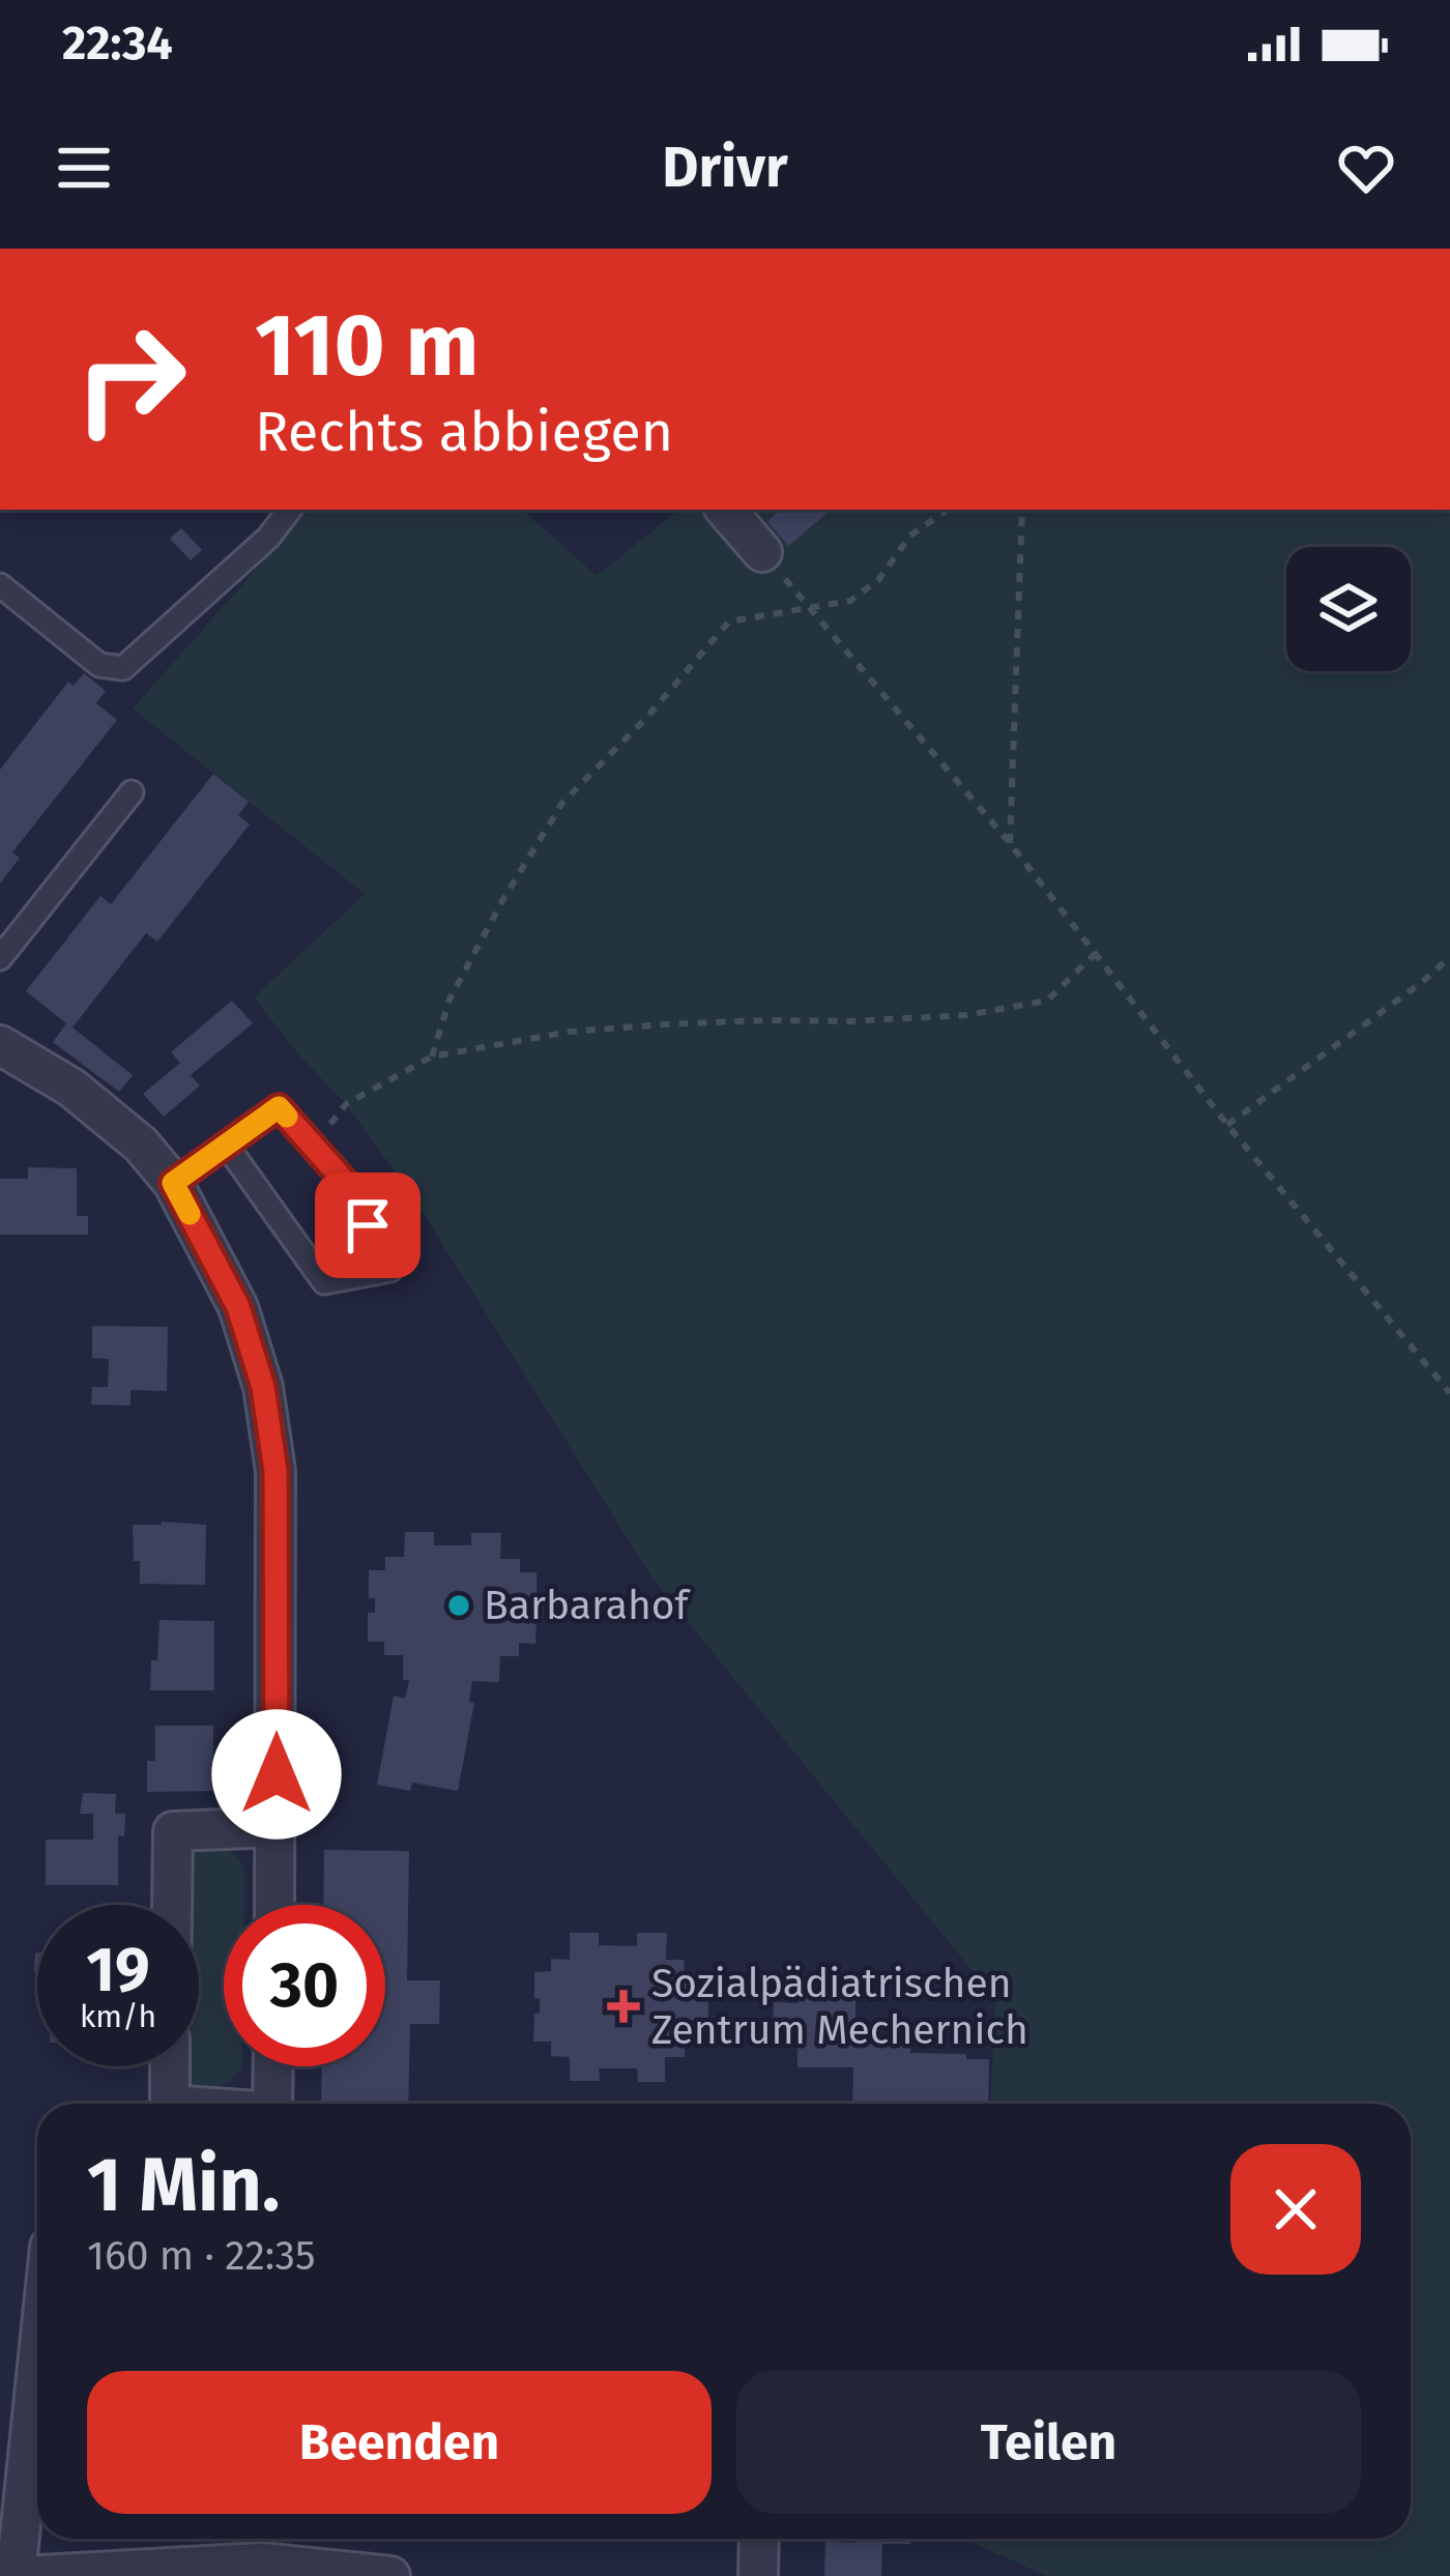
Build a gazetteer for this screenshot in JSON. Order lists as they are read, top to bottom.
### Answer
{
  "places": {
    "other": ["Barbarahof"],
    "health": ["Sozialpädiatrischen Zentrum Mechernich"]
  },
  "page": {
    "status": "22:34",
    "header": "Drivr",
    "turn": ["110 m", "Rechts abbiegen"],
    "speed": "19 km/h",
    "limit": "30",
    "heading": ["1 Min.", "160 m · 22:35"],
    "buttons": ["Beenden", "Teilen"]
  }
}
